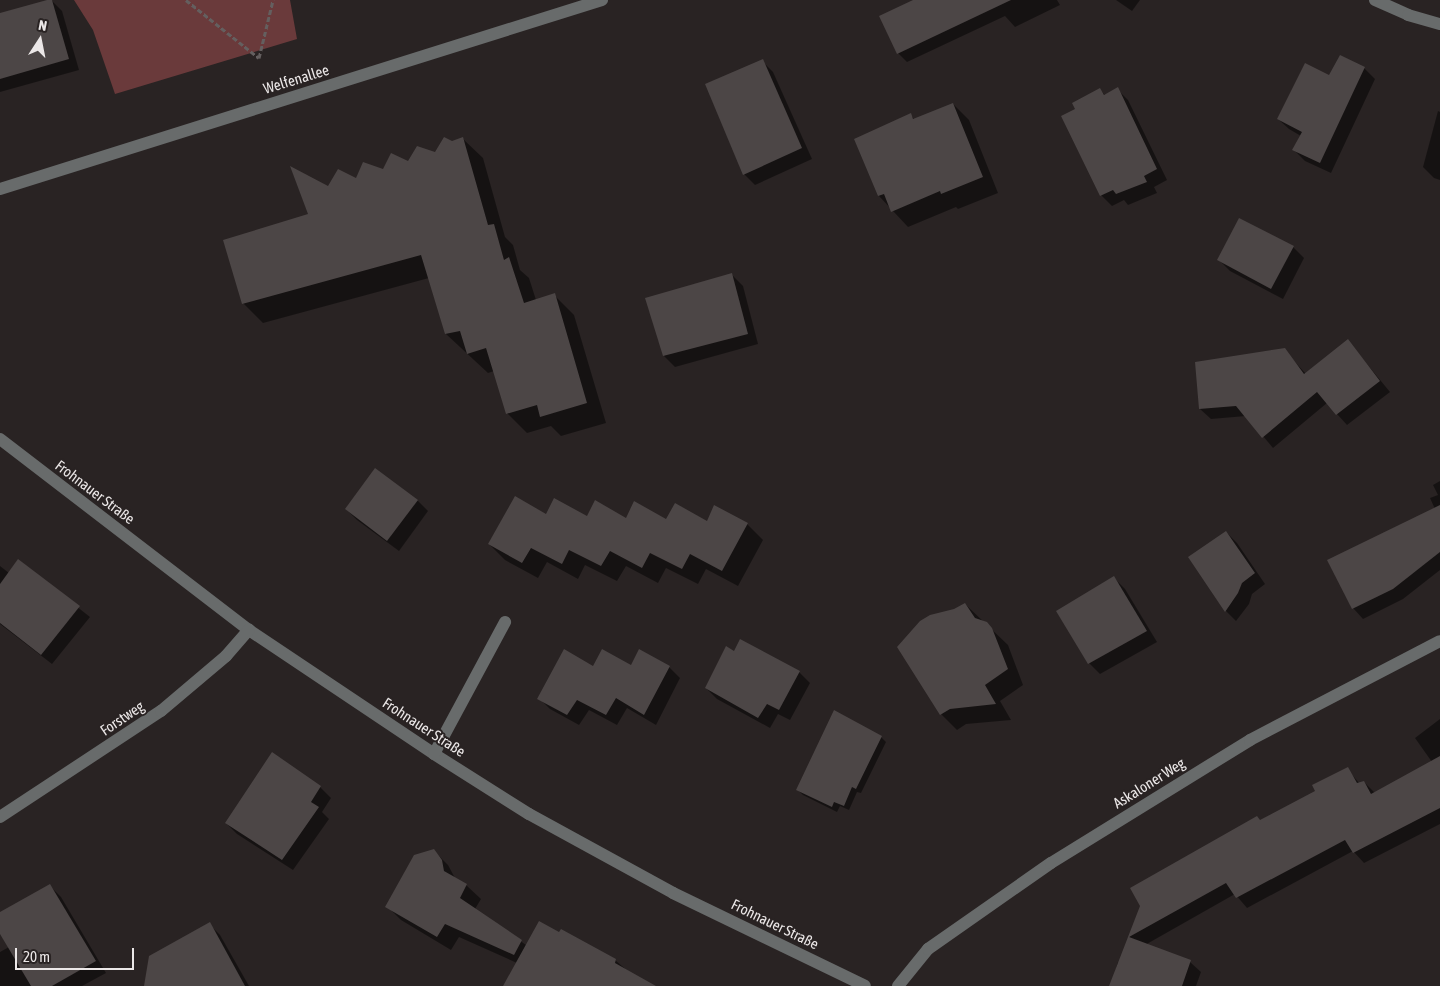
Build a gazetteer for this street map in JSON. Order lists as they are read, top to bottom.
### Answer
{
  "streets": {
    "street": [
      "Welfenallee",
      "Frohnauer Straße",
      "Forstweg",
      "Askaloner Weg"
    ]
  },
  "crossings": [
    ["Frohnauer Straße", "Forstweg"]
  ],
  "scale_bar": "20 m",
  "north": "top"
}
